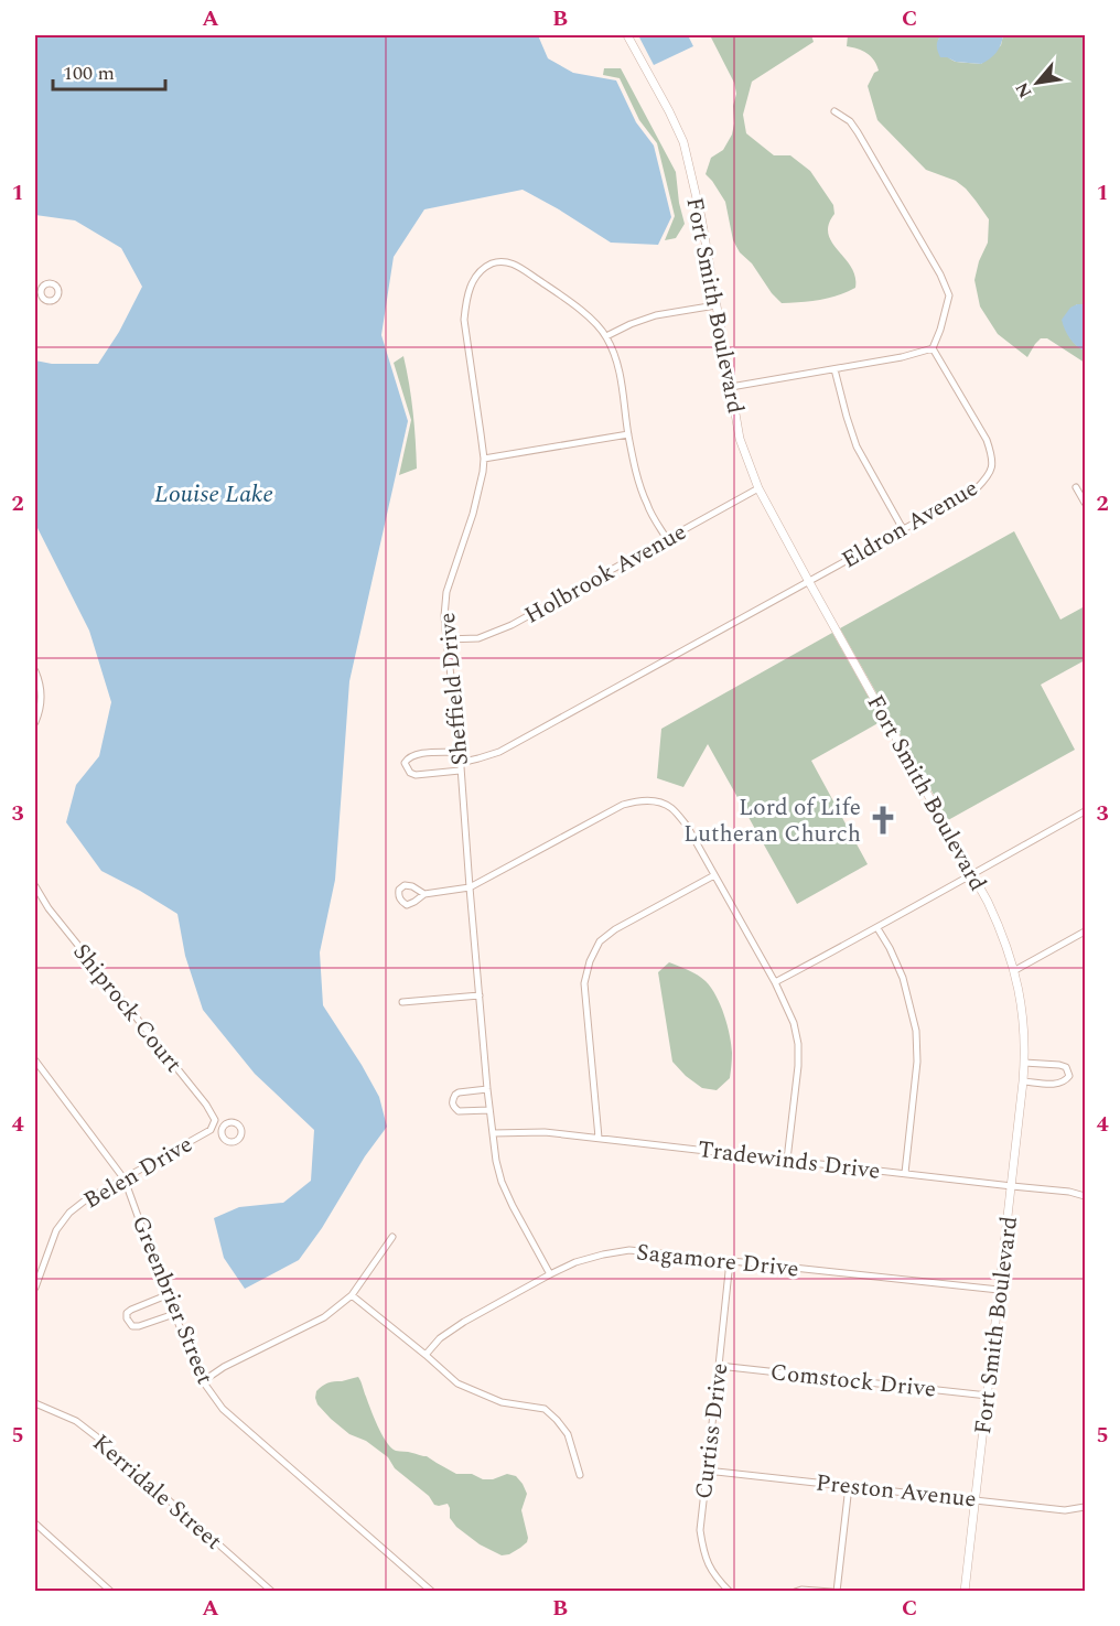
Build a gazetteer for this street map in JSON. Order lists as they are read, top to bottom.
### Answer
{
  "streets": {
    "street": [
      "Fort Smith Boulevard",
      "Eldron Avenue",
      "Holbrook Avenue",
      "Sheffield Drive",
      "Shiprock Court",
      "Tradewinds Drive",
      "Belen Drive",
      "Sagamore Drive",
      "Greenbrier Street",
      "Comstock Drive",
      "Curtiss Drive",
      "Preston Avenue",
      "Kerridale Street"
    ]
  },
  "crossings": [
    ["Fort Smith Boulevard", "Eldron Avenue"],
    ["Fort Smith Boulevard", "Holbrook Avenue"],
    ["Fort Smith Boulevard", "Tradewinds Drive"],
    ["Fort Smith Boulevard", "Sagamore Drive"],
    ["Fort Smith Boulevard", "Comstock Drive"],
    ["Fort Smith Boulevard", "Preston Avenue"],
    ["Eldron Avenue", "Sheffield Drive"],
    ["Holbrook Avenue", "Sheffield Drive"],
    ["Sheffield Drive", "Tradewinds Drive"],
    ["Sheffield Drive", "Sagamore Drive"],
    ["Shiprock Court", "Belen Drive"],
    ["Belen Drive", "Greenbrier Street"],
    ["Sagamore Drive", "Curtiss Drive"],
    ["Comstock Drive", "Curtiss Drive"],
    ["Curtiss Drive", "Preston Avenue"]
  ],
  "water": ["Louise Lake"],
  "places": {
    "church": ["Lord of Life Lutheran Church"]
  },
  "scale_bar": "100 m",
  "north": "bottom left",
  "grid": {
    "columns": ["A", "B", "C"],
    "rows": [
      "1",
      "2",
      "3",
      "4",
      "5"
    ]
  }
}
